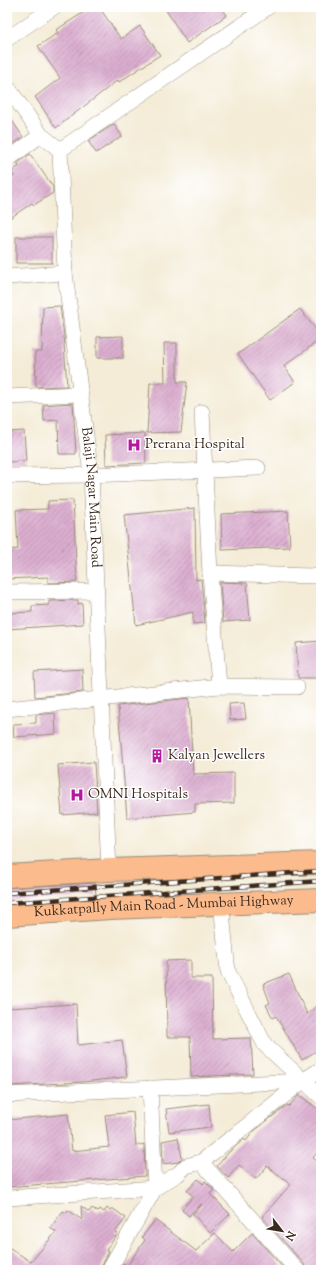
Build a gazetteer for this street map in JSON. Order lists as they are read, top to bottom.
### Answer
{
  "streets": {
    "highway": ["Kukkatpally Main Road - Mumbai Highway"],
    "street": ["Balaji Nagar Main Road"]
  },
  "places": {
    "hospital": ["Prerana Hospital", "OMNI Hospitals"],
    "building": ["Kalyan Jewellers"]
  },
  "north": "bottom right"
}
